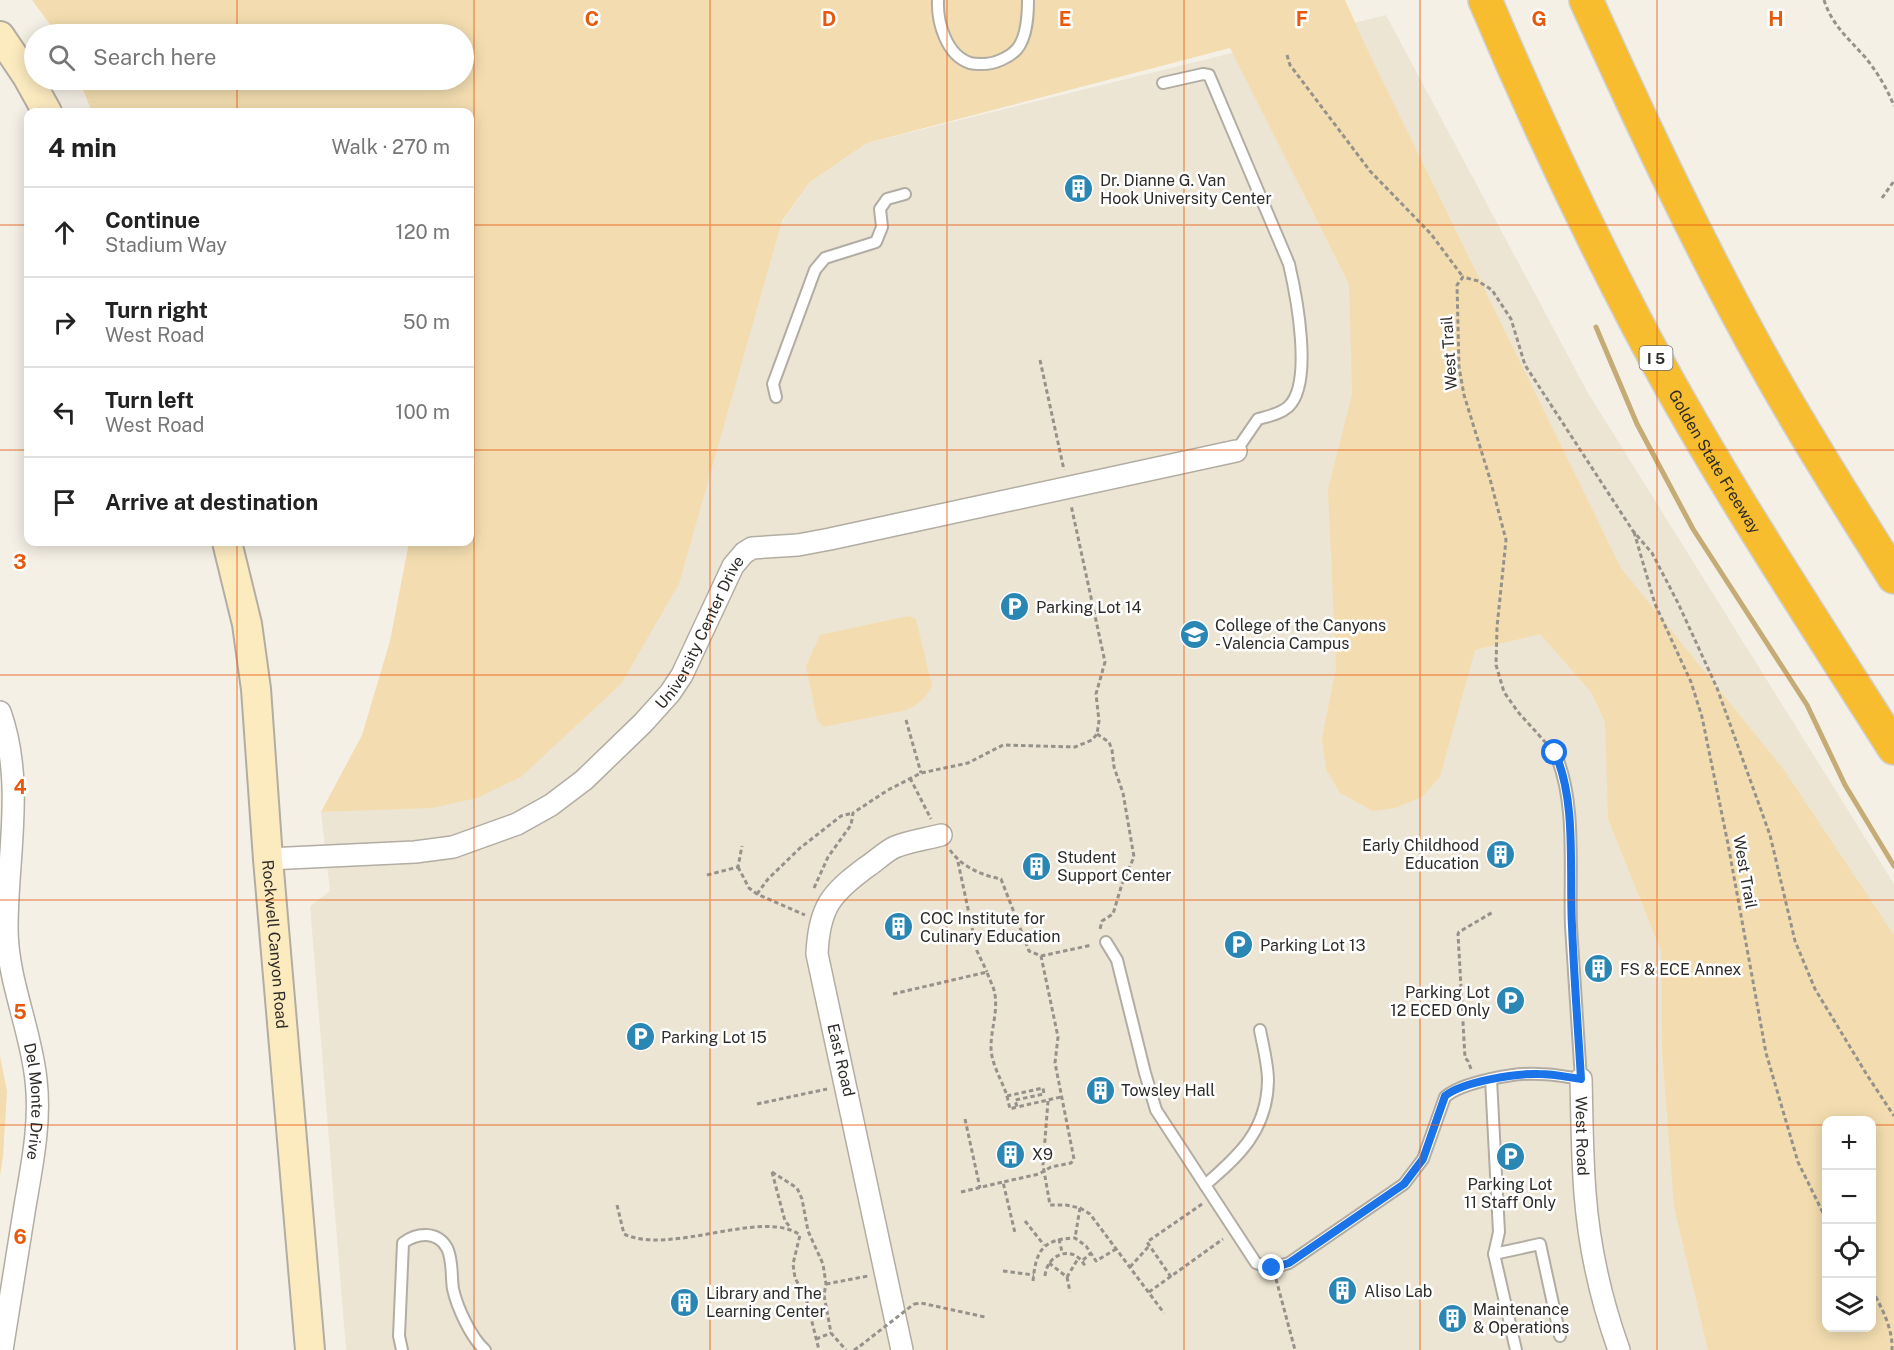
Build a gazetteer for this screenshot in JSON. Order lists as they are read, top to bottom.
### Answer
{
  "streets": {
    "highway": ["I 5", "Golden State Freeway"],
    "street": [
      "University Center Drive",
      "Rockwell Canyon Road",
      "East Road",
      "Del Monte Drive",
      "West Road"
    ],
    "path": ["West Trail"]
  },
  "crossings": [
    ["University Center Drive", "Rockwell Canyon Road"]
  ],
  "places": {
    "building": [
      "Dr. Dianne G. Van Hook University Center",
      "Early Childhood Education",
      "Student Support Center",
      "COC Institute for Culinary Education",
      "FS & ECE Annex",
      "Towsley Hall",
      "X9",
      "Aliso Lab",
      "Library and The Learning Center",
      "Maintenance & Operations"
    ],
    "parking": [
      "Parking Lot 14",
      "Parking Lot 13",
      "Parking Lot 12 ECED Only",
      "Parking Lot 15",
      "Parking Lot 11 Staff Only"
    ],
    "school or university": ["College of the Canyons - Valencia Campus"]
  },
  "page": {
    "search": "Search here",
    "heading": ["4 min", "Walk · 270 m"],
    "list": [
      ["Continue", "Stadium Way", "120 m"],
      ["Turn right", "West Road", "50 m"],
      ["Turn left", "West Road", "100 m"],
      "Arrive at destination"
    ],
    "map_buttons": ["+", "−"]
  },
  "grid": {
    "columns": [
      "C",
      "D",
      "E",
      "F",
      "G",
      "H"
    ],
    "rows": [
      "3",
      "4",
      "5",
      "6"
    ]
  }
}
